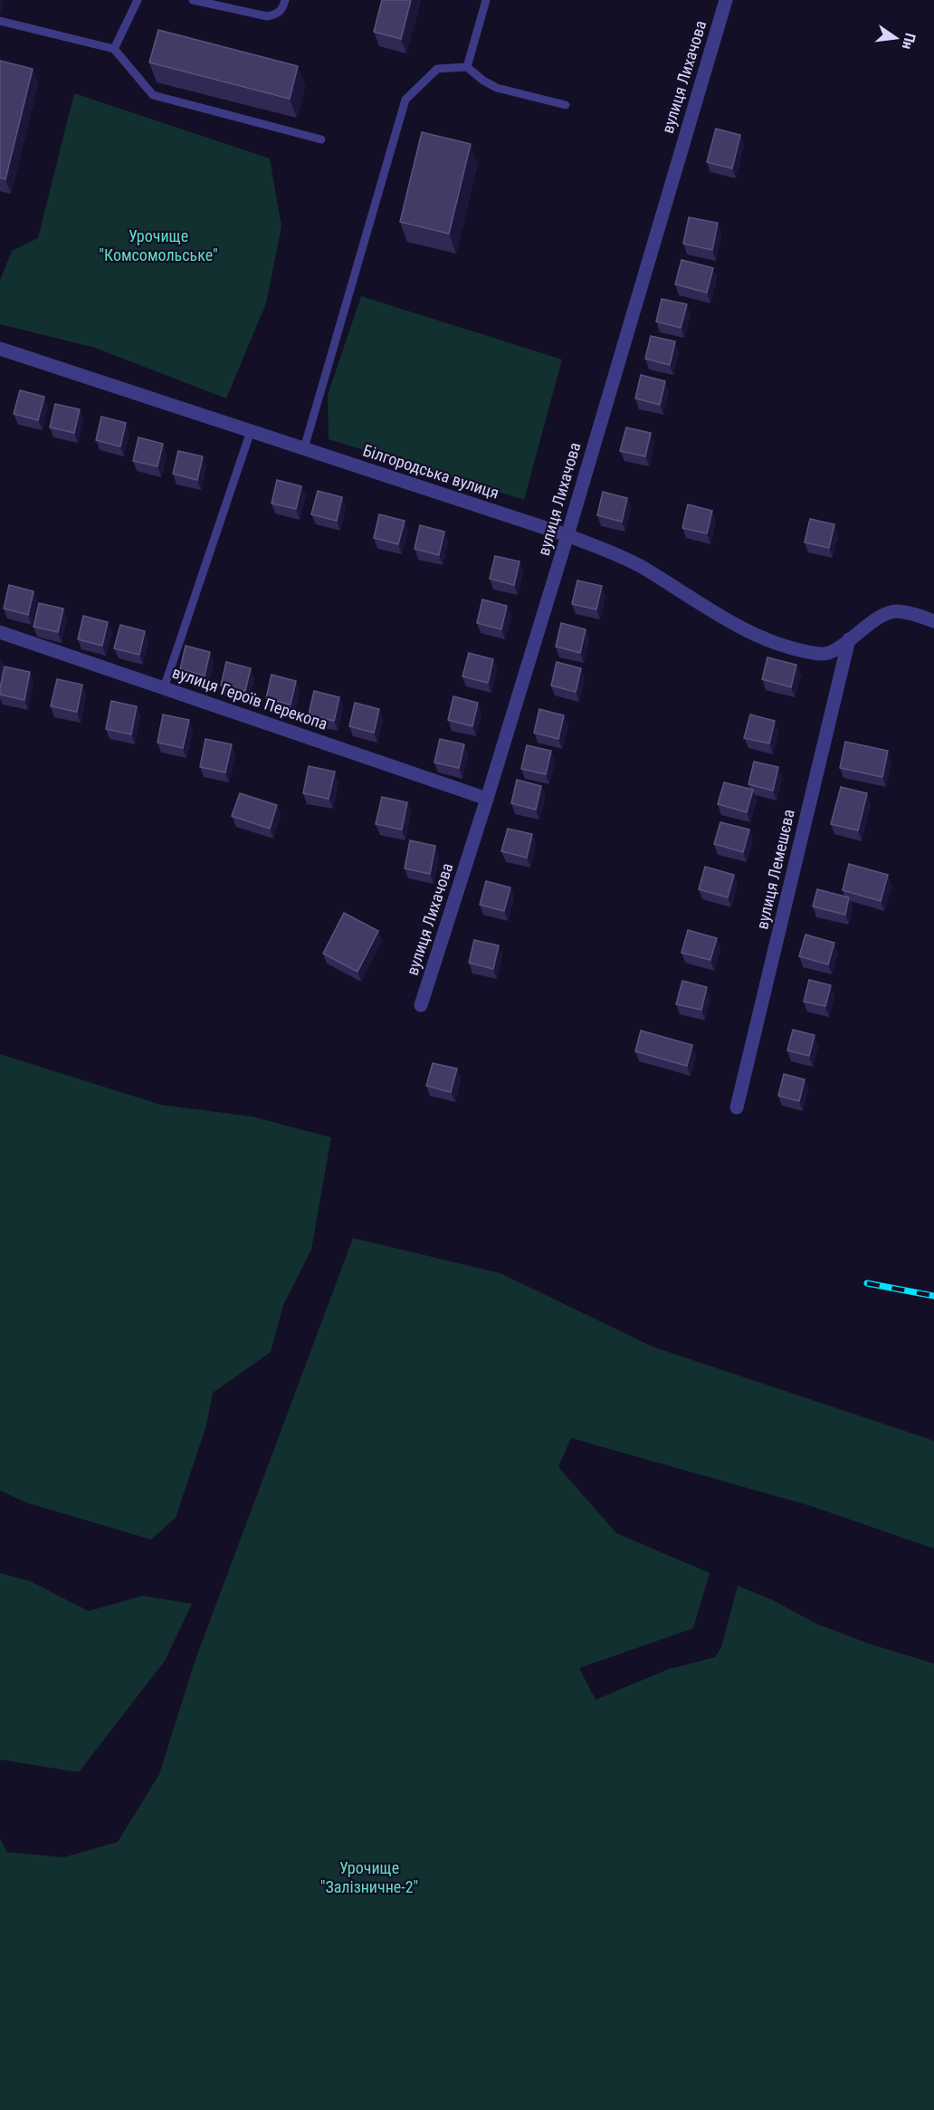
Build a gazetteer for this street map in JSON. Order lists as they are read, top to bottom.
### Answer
{
  "streets": {
    "street": [
      "вулиця Лихачова",
      "Білгородська вулиця",
      "вулиця Героїв Перекопа",
      "вулиця Лемешєва"
    ]
  },
  "crossings": [
    ["вулиця Лихачова", "Білгородська вулиця"],
    ["вулиця Лихачова", "вулиця Героїв Перекопа"],
    ["Білгородська вулиця", "вулиця Лемешєва"]
  ],
  "parks": ["Урочище \"Комсомольське\"", "Урочище \"Залізничне-2\""],
  "north": "right"
}
